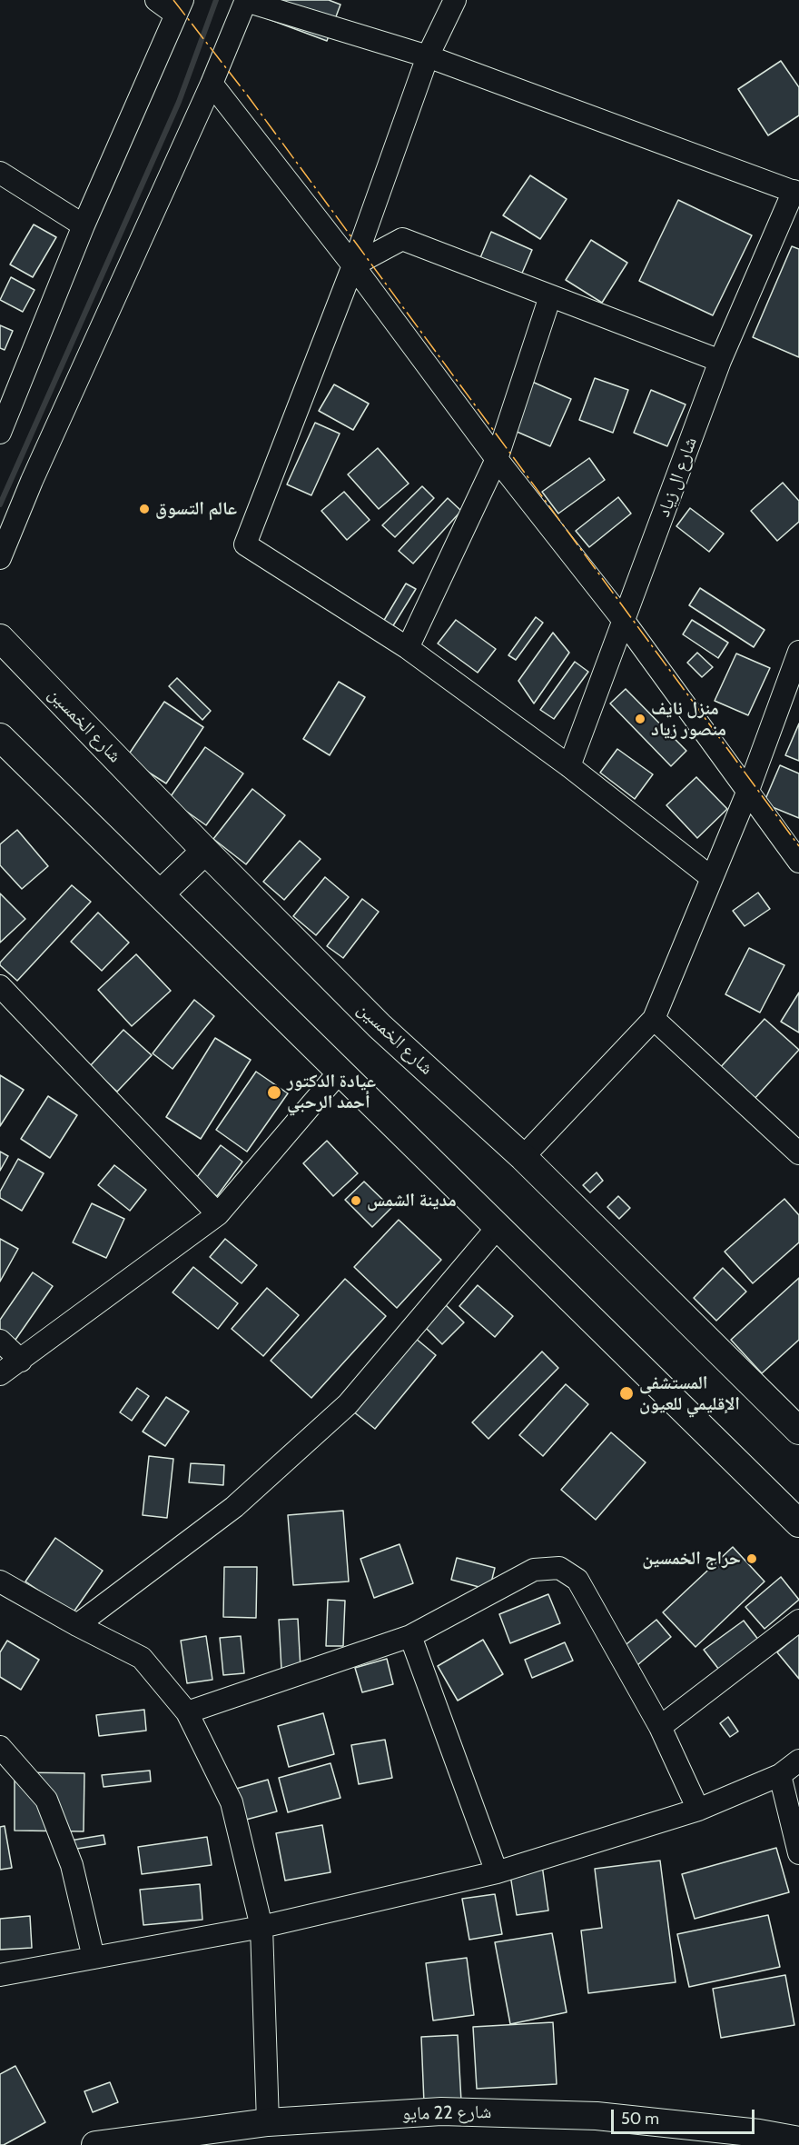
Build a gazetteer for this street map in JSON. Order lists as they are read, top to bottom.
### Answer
{
  "streets": {
    "main road": ["شارع الخمسين", "شارع 22 مايو"],
    "street": ["شارع ال زياد"]
  },
  "places": [
    "عالم التسوق",
    "منزل نايف منصور زياد",
    "عيادة الدكتور أحمد الرحبي",
    "مدينة الشمس",
    "المستشفى الإقليمي للعيون",
    "حراج الخمسين"
  ],
  "scale_bar": "50 m"
}
